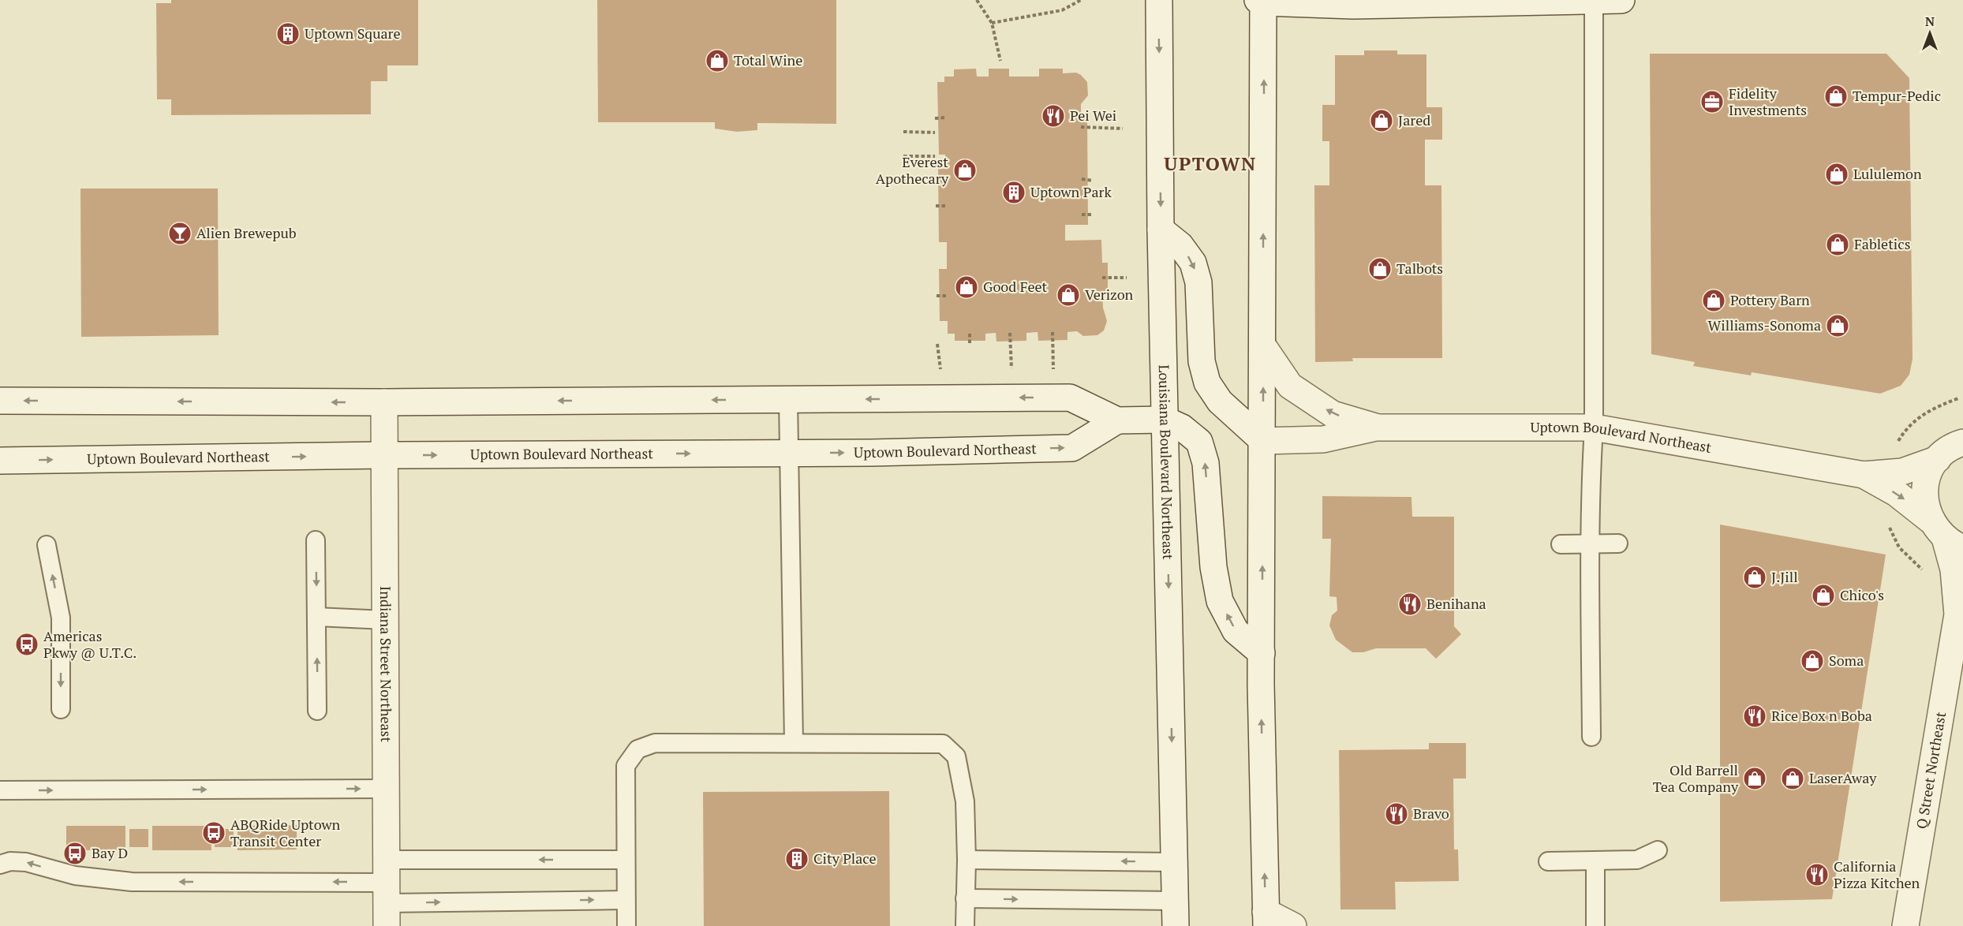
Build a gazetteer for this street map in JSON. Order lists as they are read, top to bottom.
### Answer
{
  "streets": {
    "street": [
      "Uptown Boulevard Northeast",
      "Louisiana Boulevard Northeast",
      "Indiana Street Northeast",
      "Q Street Northeast"
    ]
  },
  "crossings": [
    ["Uptown Boulevard Northeast", "Indiana Street Northeast"],
    ["Uptown Boulevard Northeast", "Q Street Northeast"]
  ],
  "districts": ["UPTOWN"],
  "places": {
    "building": ["Uptown Square", "Uptown Park", "City Place"],
    "shop": [
      "Total Wine",
      "Tempur-Pedic",
      "Jared",
      "Everest Apothecary",
      "Lululemon",
      "Fabletics",
      "Talbots",
      "Good Feet",
      "Verizon",
      "Pottery Barn",
      "Williams-Sonoma",
      "J.Jill",
      "Chico's",
      "Soma",
      "Old Barrell Tea Company",
      "LaserAway"
    ],
    "office": ["Fidelity Investments"],
    "restaurant": [
      "Pei Wei",
      "Benihana",
      "Rice Box n Boba",
      "Bravo",
      "California Pizza Kitchen"
    ],
    "bar": ["Alien Brewepub"],
    "bus stop": ["Americas Pkwy @ U.T.C.", "ABQRide Uptown Transit Center", "Bay D"]
  },
  "north": "top"
}
